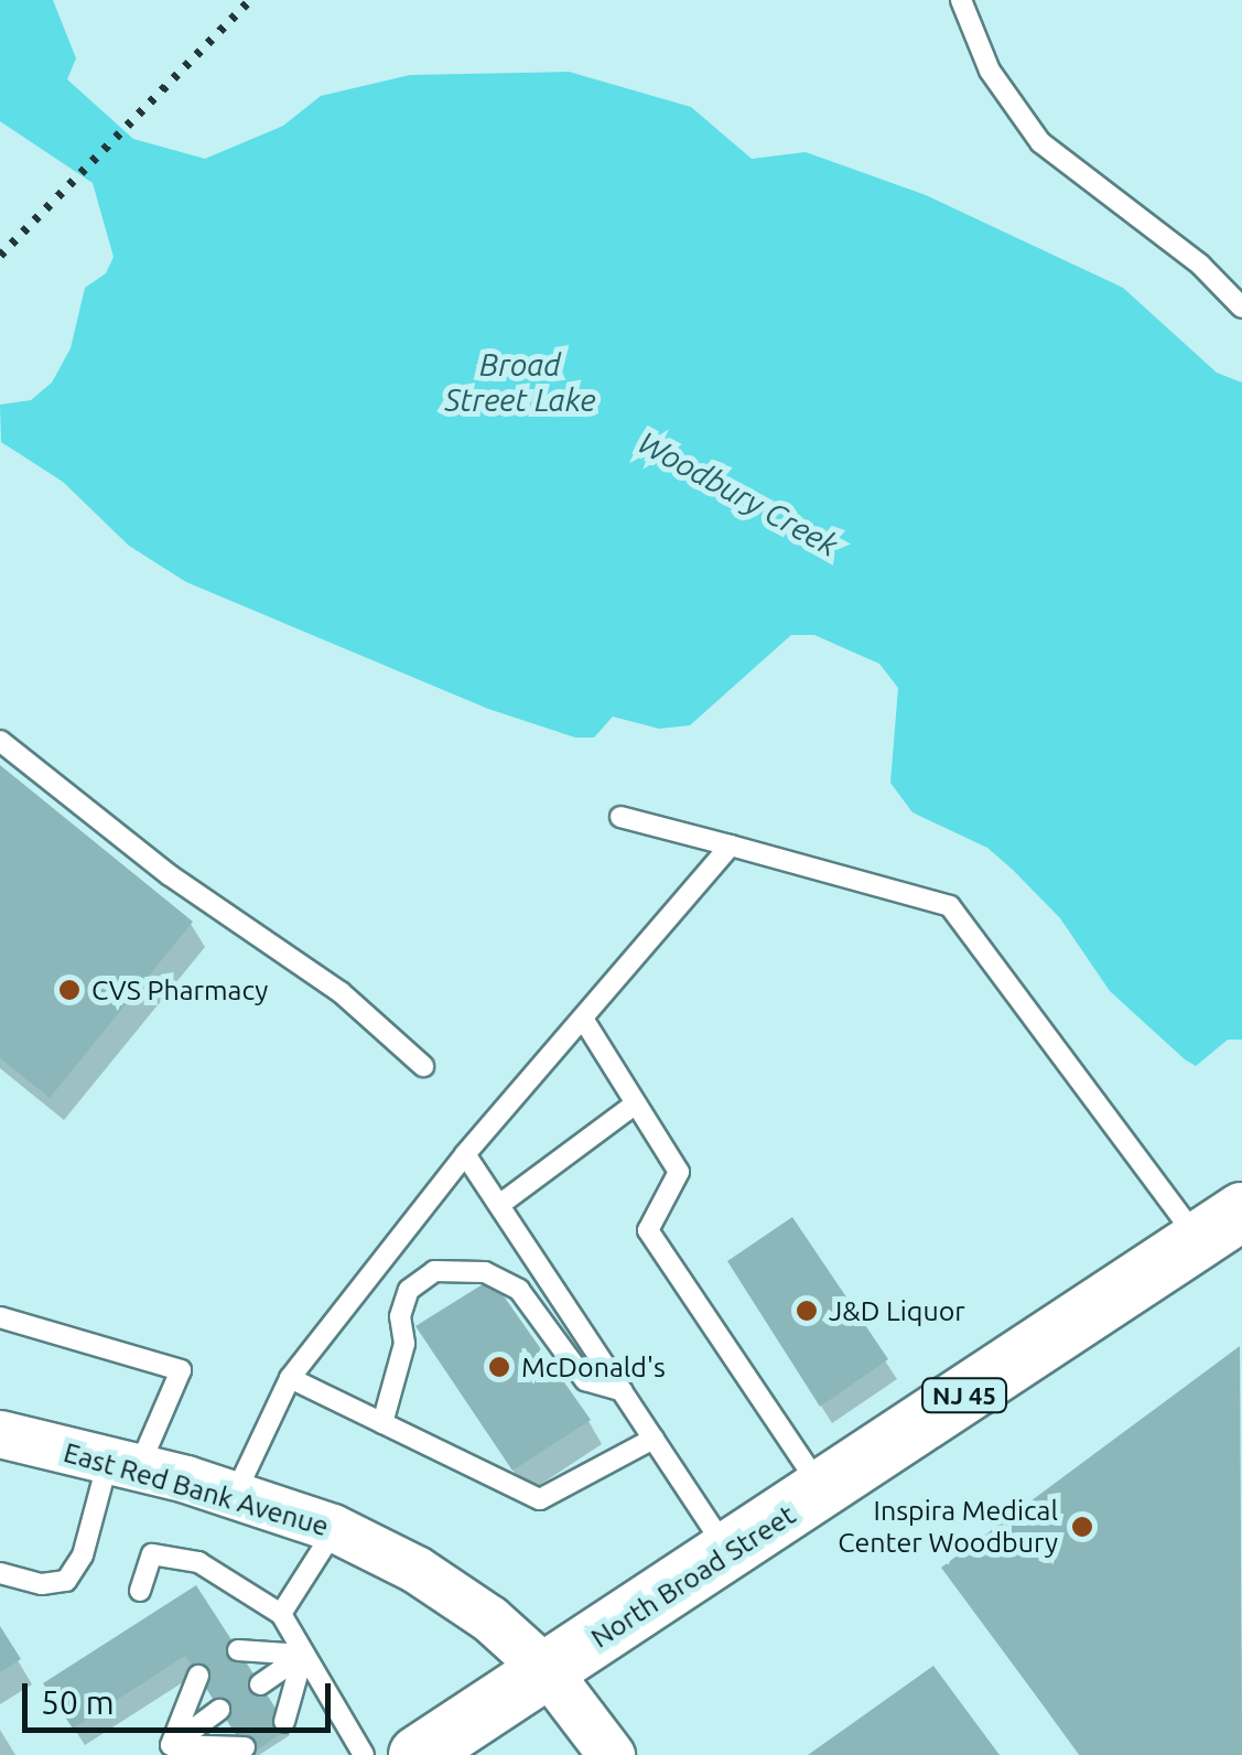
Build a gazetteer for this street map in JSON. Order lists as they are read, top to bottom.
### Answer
{
  "streets": {
    "main road": ["NJ 45", "North Broad Street"],
    "street": ["East Red Bank Avenue"]
  },
  "crossings": [
    ["East Red Bank Avenue", "North Broad Street"]
  ],
  "water": ["Broad Street Lake", "Woodbury Creek"],
  "places": [
    "CVS Pharmacy",
    "J&D Liquor",
    "McDonald's",
    "Inspira Medical Center Woodbury"
  ],
  "scale_bar": "50 m"
}
